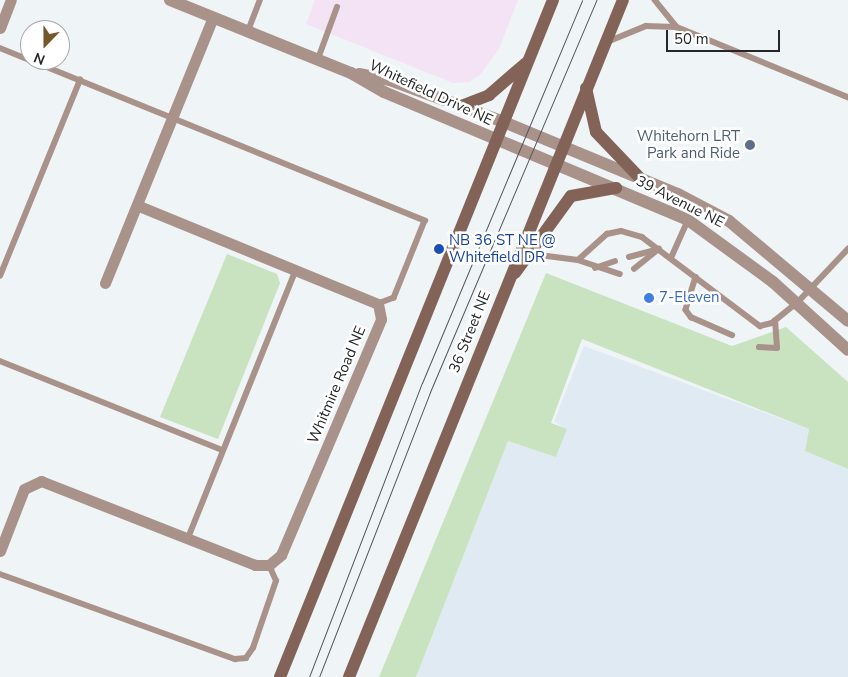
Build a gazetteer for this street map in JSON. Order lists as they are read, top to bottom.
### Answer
{
  "streets": {
    "main road": ["36 Street NE"],
    "street": ["Whitefield Drive NE", "39 Avenue NE", "Whitmire Road NE"]
  },
  "crossings": [
    ["Whitefield Drive NE", "39 Avenue NE"],
    ["39 Avenue NE", "36 Street NE"]
  ],
  "places": ["Whitehorn LRT Park and Ride", "NB 36 ST NE @ Whitefield DR", "7-Eleven"],
  "scale_bar": "50 m",
  "north": "bottom"
}
